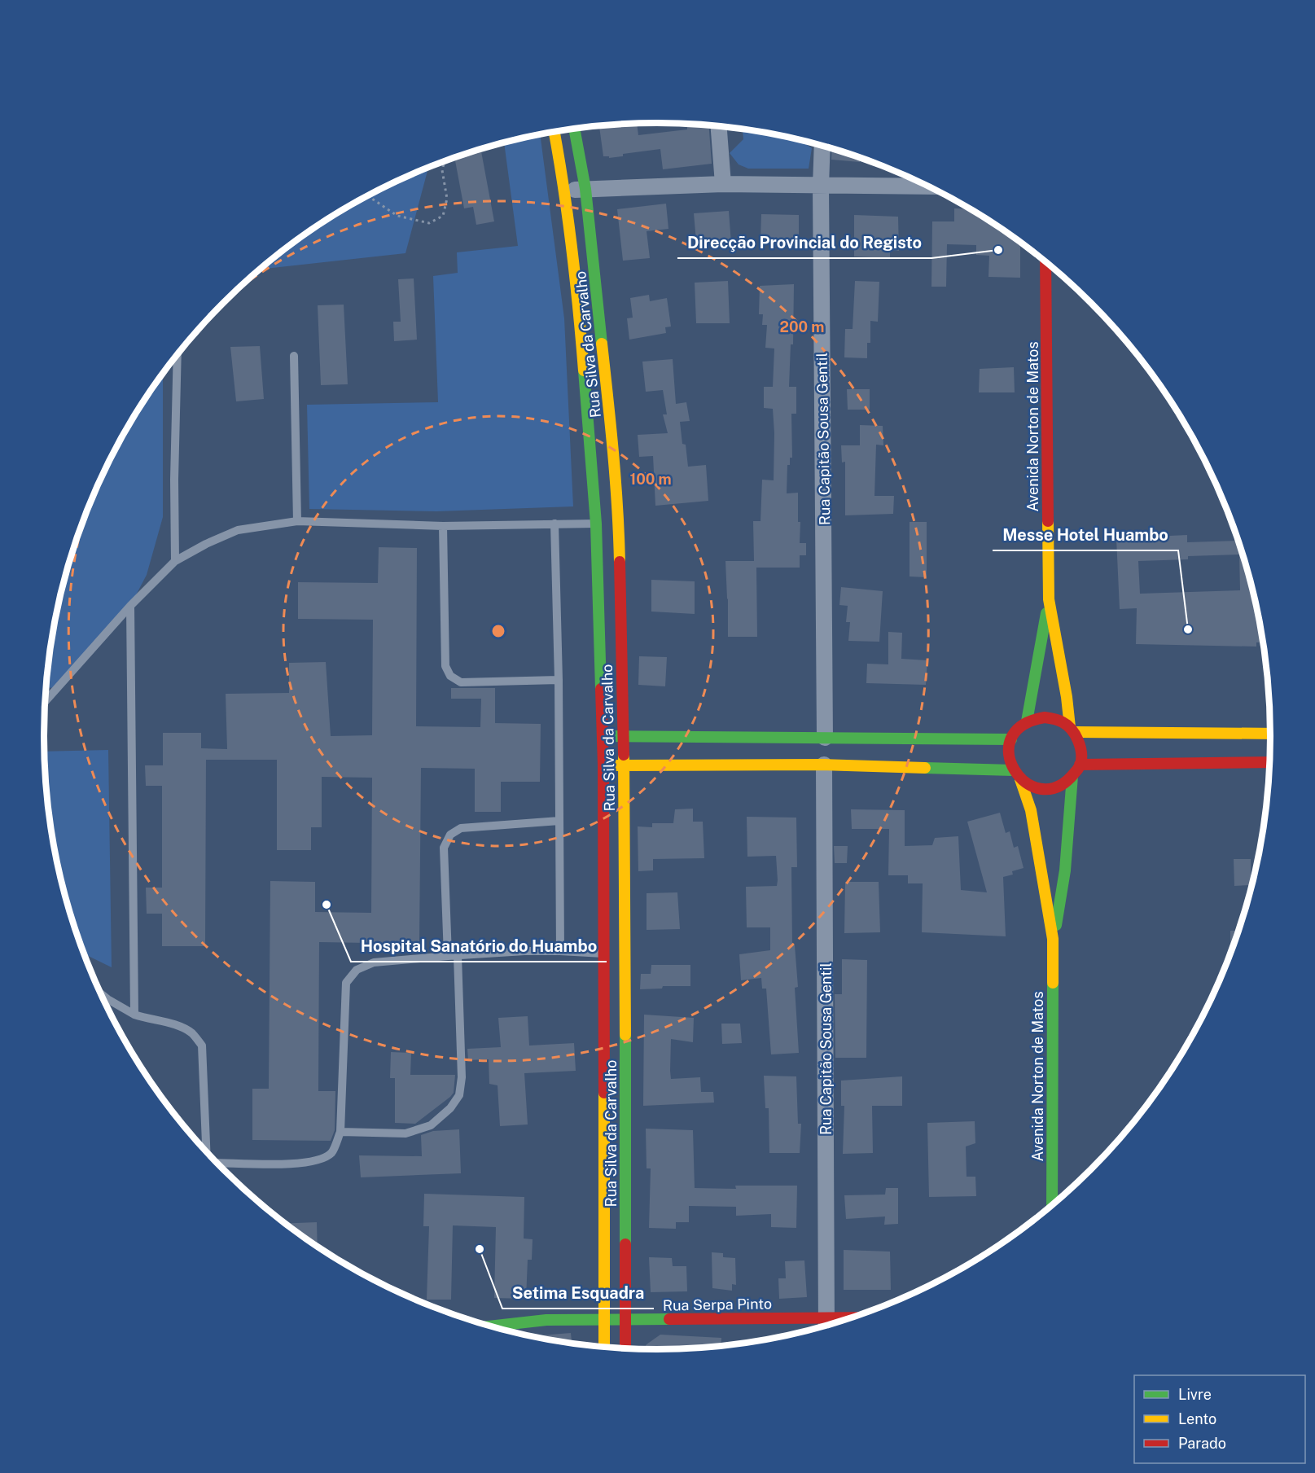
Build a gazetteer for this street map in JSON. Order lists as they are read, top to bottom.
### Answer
{
  "streets": {
    "street": [
      "Rua Silva da Carvalho",
      "Avenida Norton de Matos",
      "Rua Capitão Sousa Gentil",
      "Rua Serpa Pinto"
    ]
  },
  "crossings": [
    ["Rua Silva da Carvalho", "Rua Serpa Pinto"],
    ["Rua Capitão Sousa Gentil", "Rua Serpa Pinto"]
  ],
  "places": [
    "Direcção Provincial do Registo",
    "Messe Hotel Huambo",
    "Hospital Sanatório do Huambo",
    "Setima Esquadra"
  ],
  "legend": ["Livre", "Lento", "Parado"],
  "rings": ["200 m", "100 m"]
}
